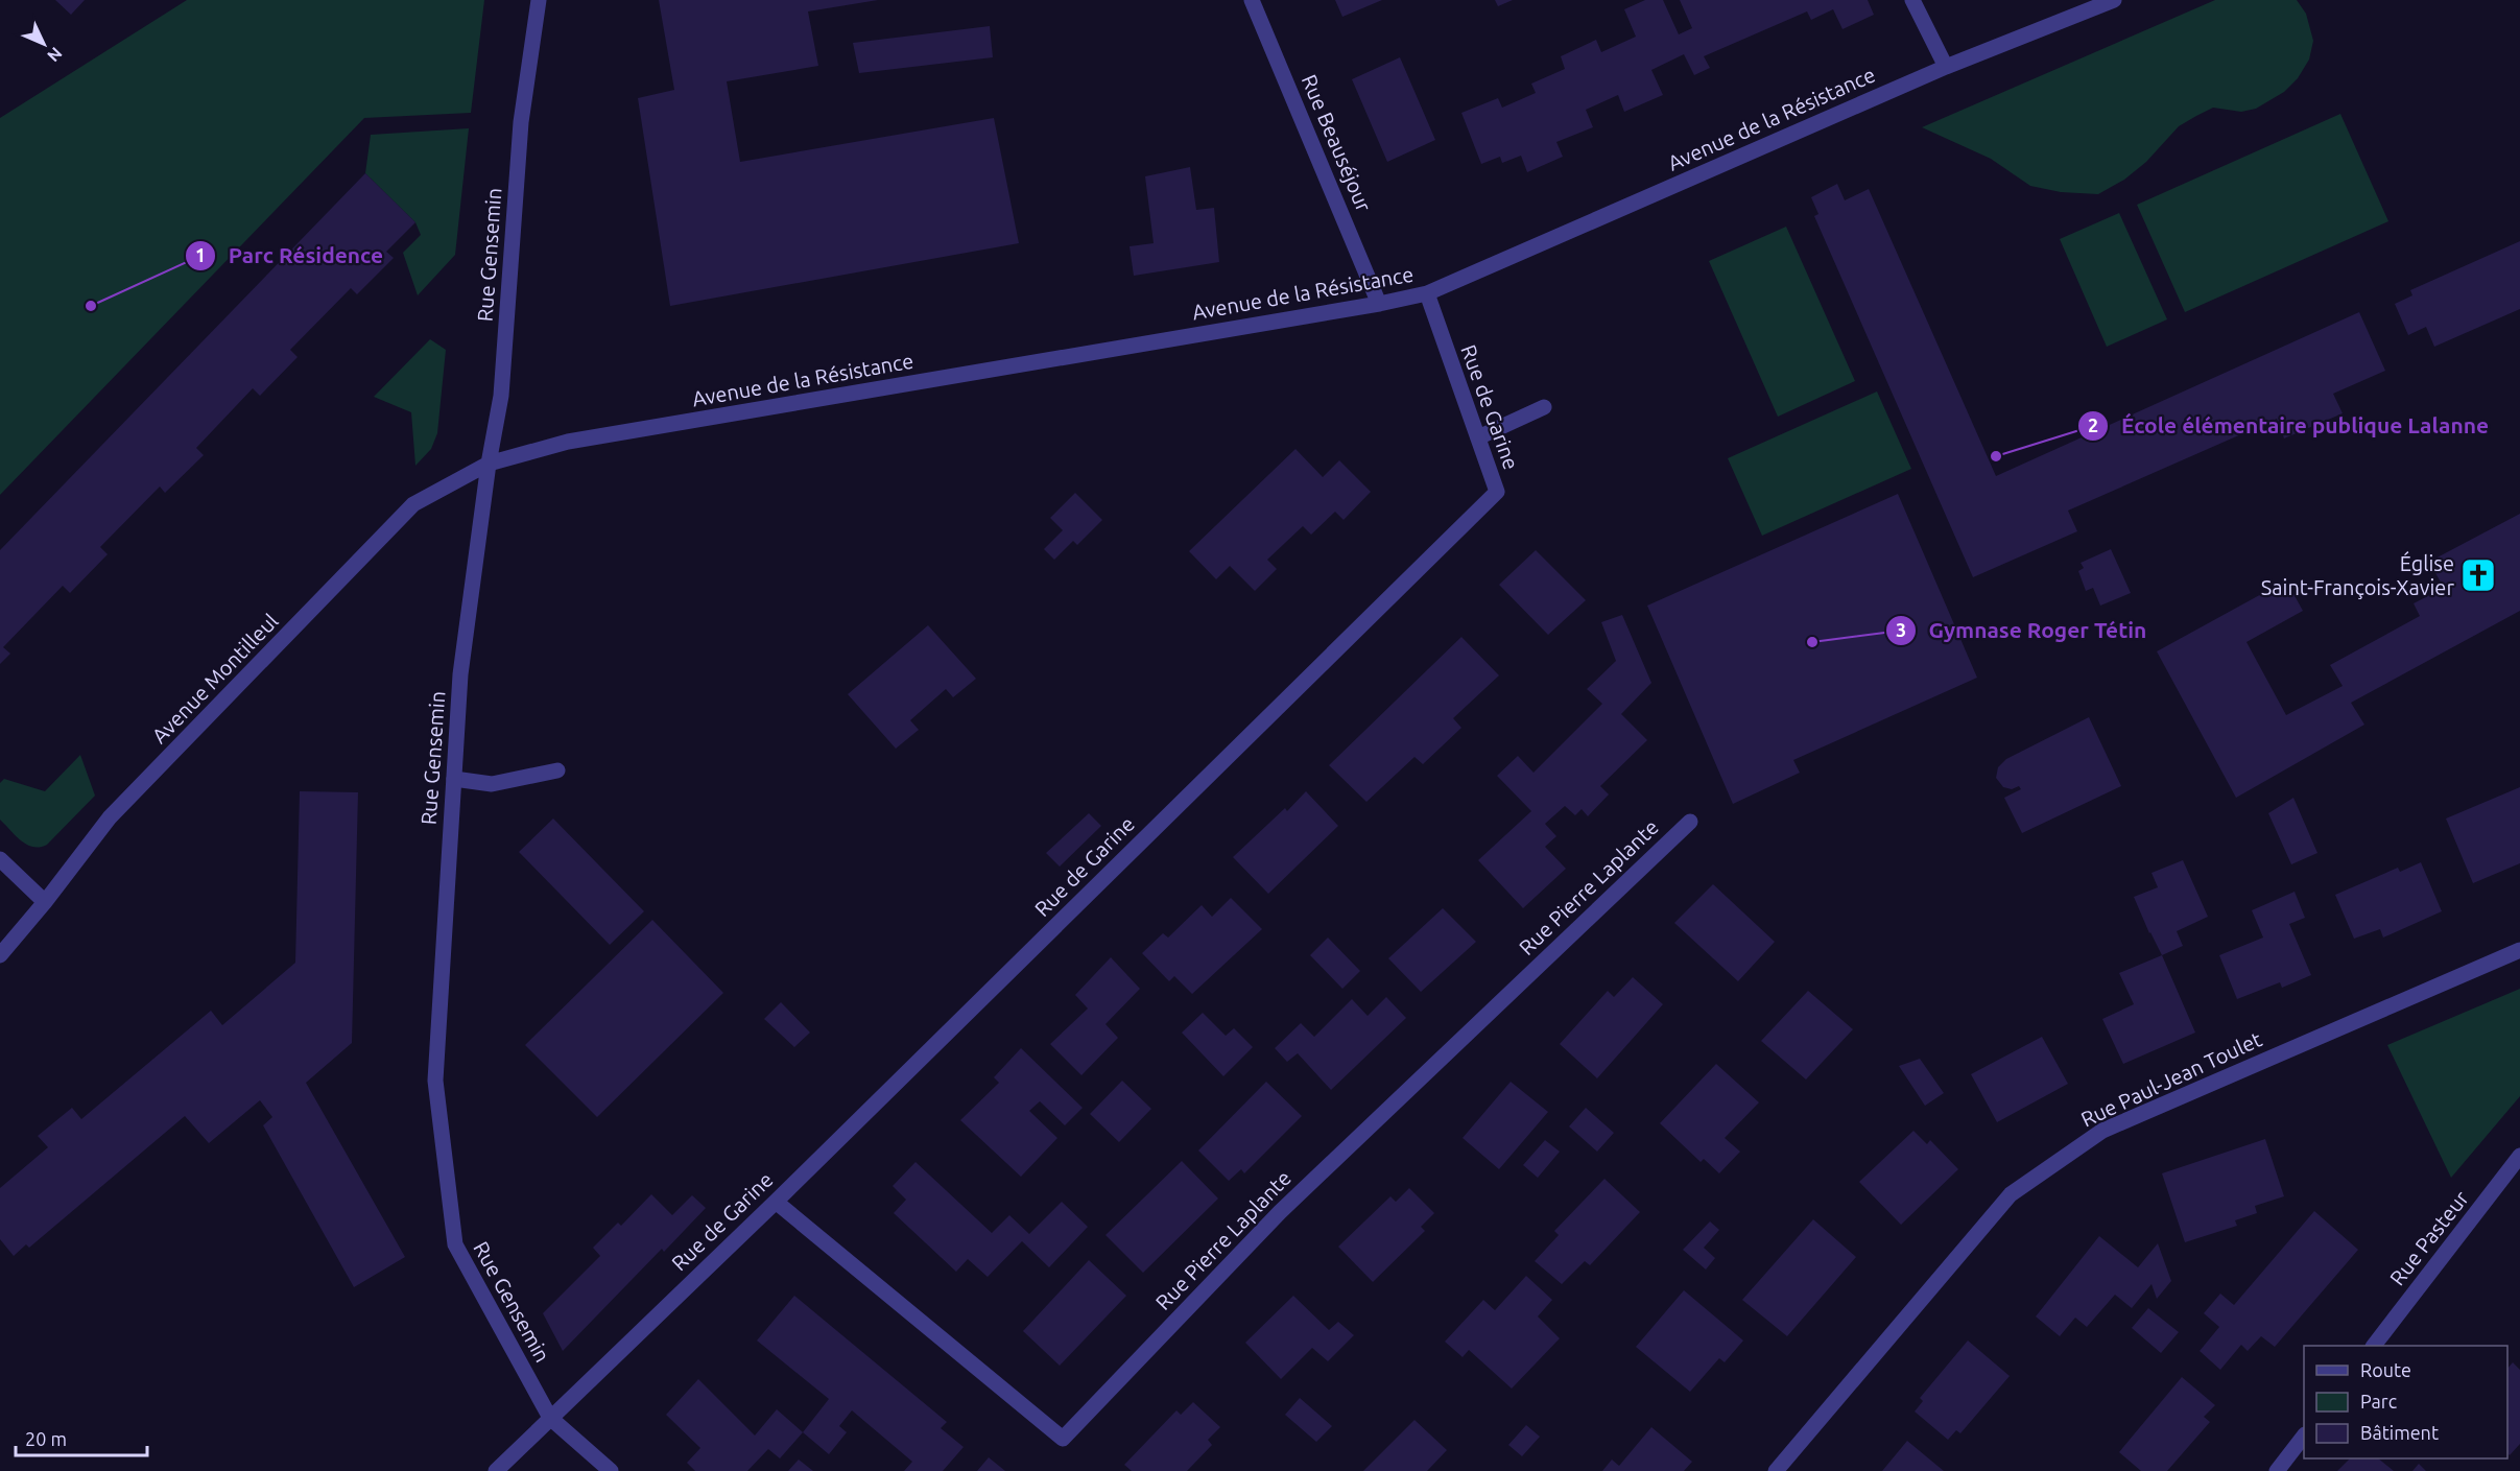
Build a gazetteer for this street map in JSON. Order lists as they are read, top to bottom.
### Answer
{
  "streets": {
    "street": [
      "Avenue de la Résistance",
      "Rue Beauséjour",
      "Rue Gensemin",
      "Rue de Garine",
      "Avenue Montilleul",
      "Rue Pierre Laplante",
      "Rue Paul-Jean Toulet",
      "Rue Pasteur"
    ]
  },
  "crossings": [
    ["Avenue de la Résistance", "Rue Beauséjour"],
    ["Avenue de la Résistance", "Rue Gensemin"],
    ["Avenue de la Résistance", "Rue de Garine"],
    ["Avenue de la Résistance", "Avenue Montilleul"],
    ["Rue Gensemin", "Rue de Garine"],
    ["Rue Gensemin", "Avenue Montilleul"],
    ["Rue de Garine", "Rue Pierre Laplante"]
  ],
  "places": {
    "other": ["Parc Résidence", "École élémentaire publique Lalanne", "Gymnase Roger Tétin"],
    "church": ["Église Saint-François-Xavier"]
  },
  "legend": ["Route", "Parc", "Bâtiment"],
  "scale_bar": "20 m",
  "north": "bottom right"
}
